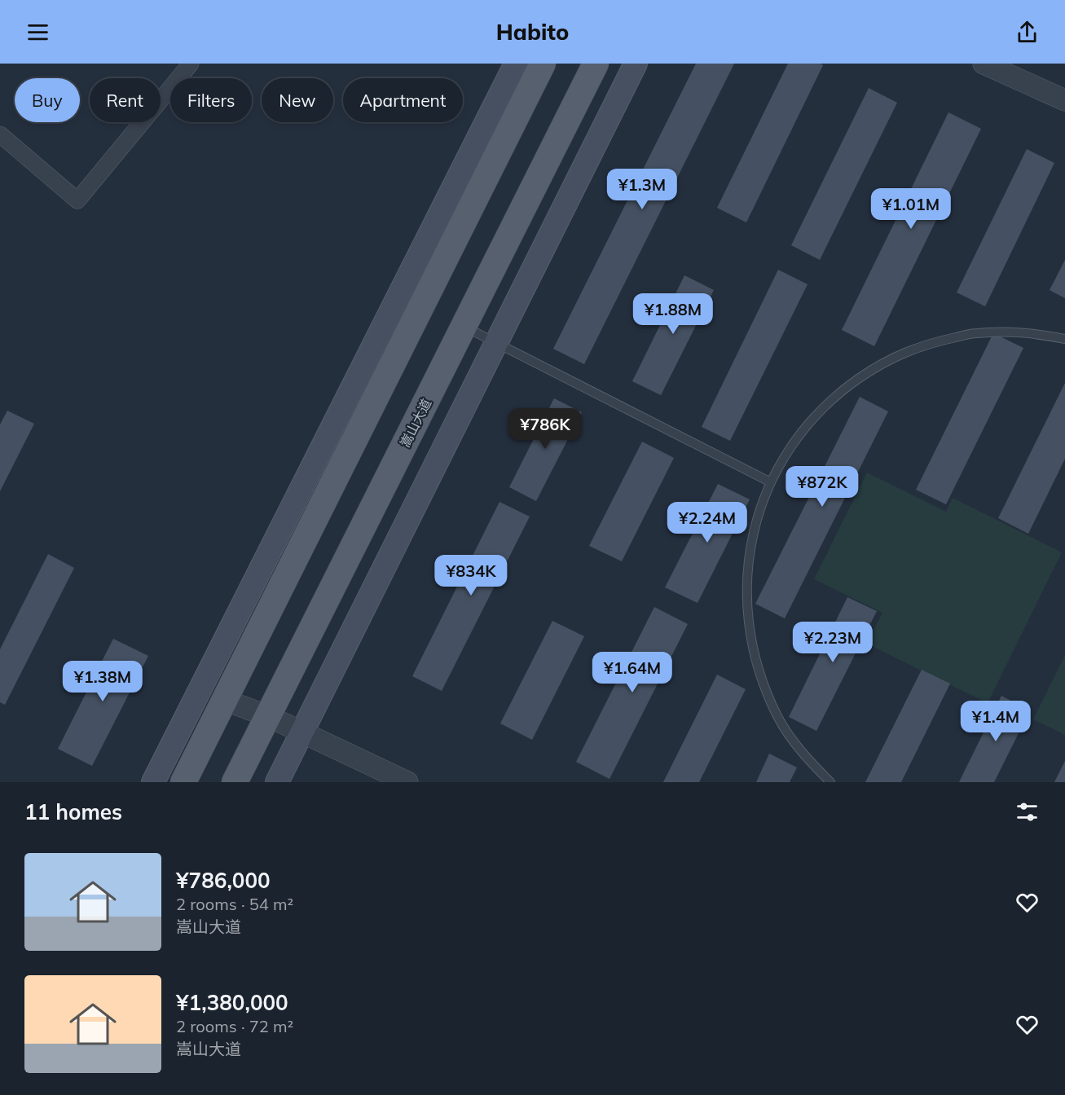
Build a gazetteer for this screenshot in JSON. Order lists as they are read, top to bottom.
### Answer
{
  "streets": {
    "main road": ["嵩山大道"]
  },
  "page": {
    "header": "Habito",
    "chip": [
      "Buy",
      "Rent",
      "Filters",
      "New",
      "Apartment"
    ],
    "price": [
      "¥1.3M",
      "¥1.01M",
      "¥1.88M",
      "¥786K",
      "¥872K",
      "¥2.24M",
      "¥834K",
      "¥2.23M",
      "¥1.64M",
      "¥1.38M",
      "¥1.4M"
    ],
    "heading": "11 homes",
    "list": [
      {
        "name": "¥786,000",
        "note": "2 rooms · 54 m² · 嵩山大道"
      },
      {
        "name": "¥1,380,000",
        "note": "2 rooms · 72 m² · 嵩山大道"
      }
    ]
  }
}
